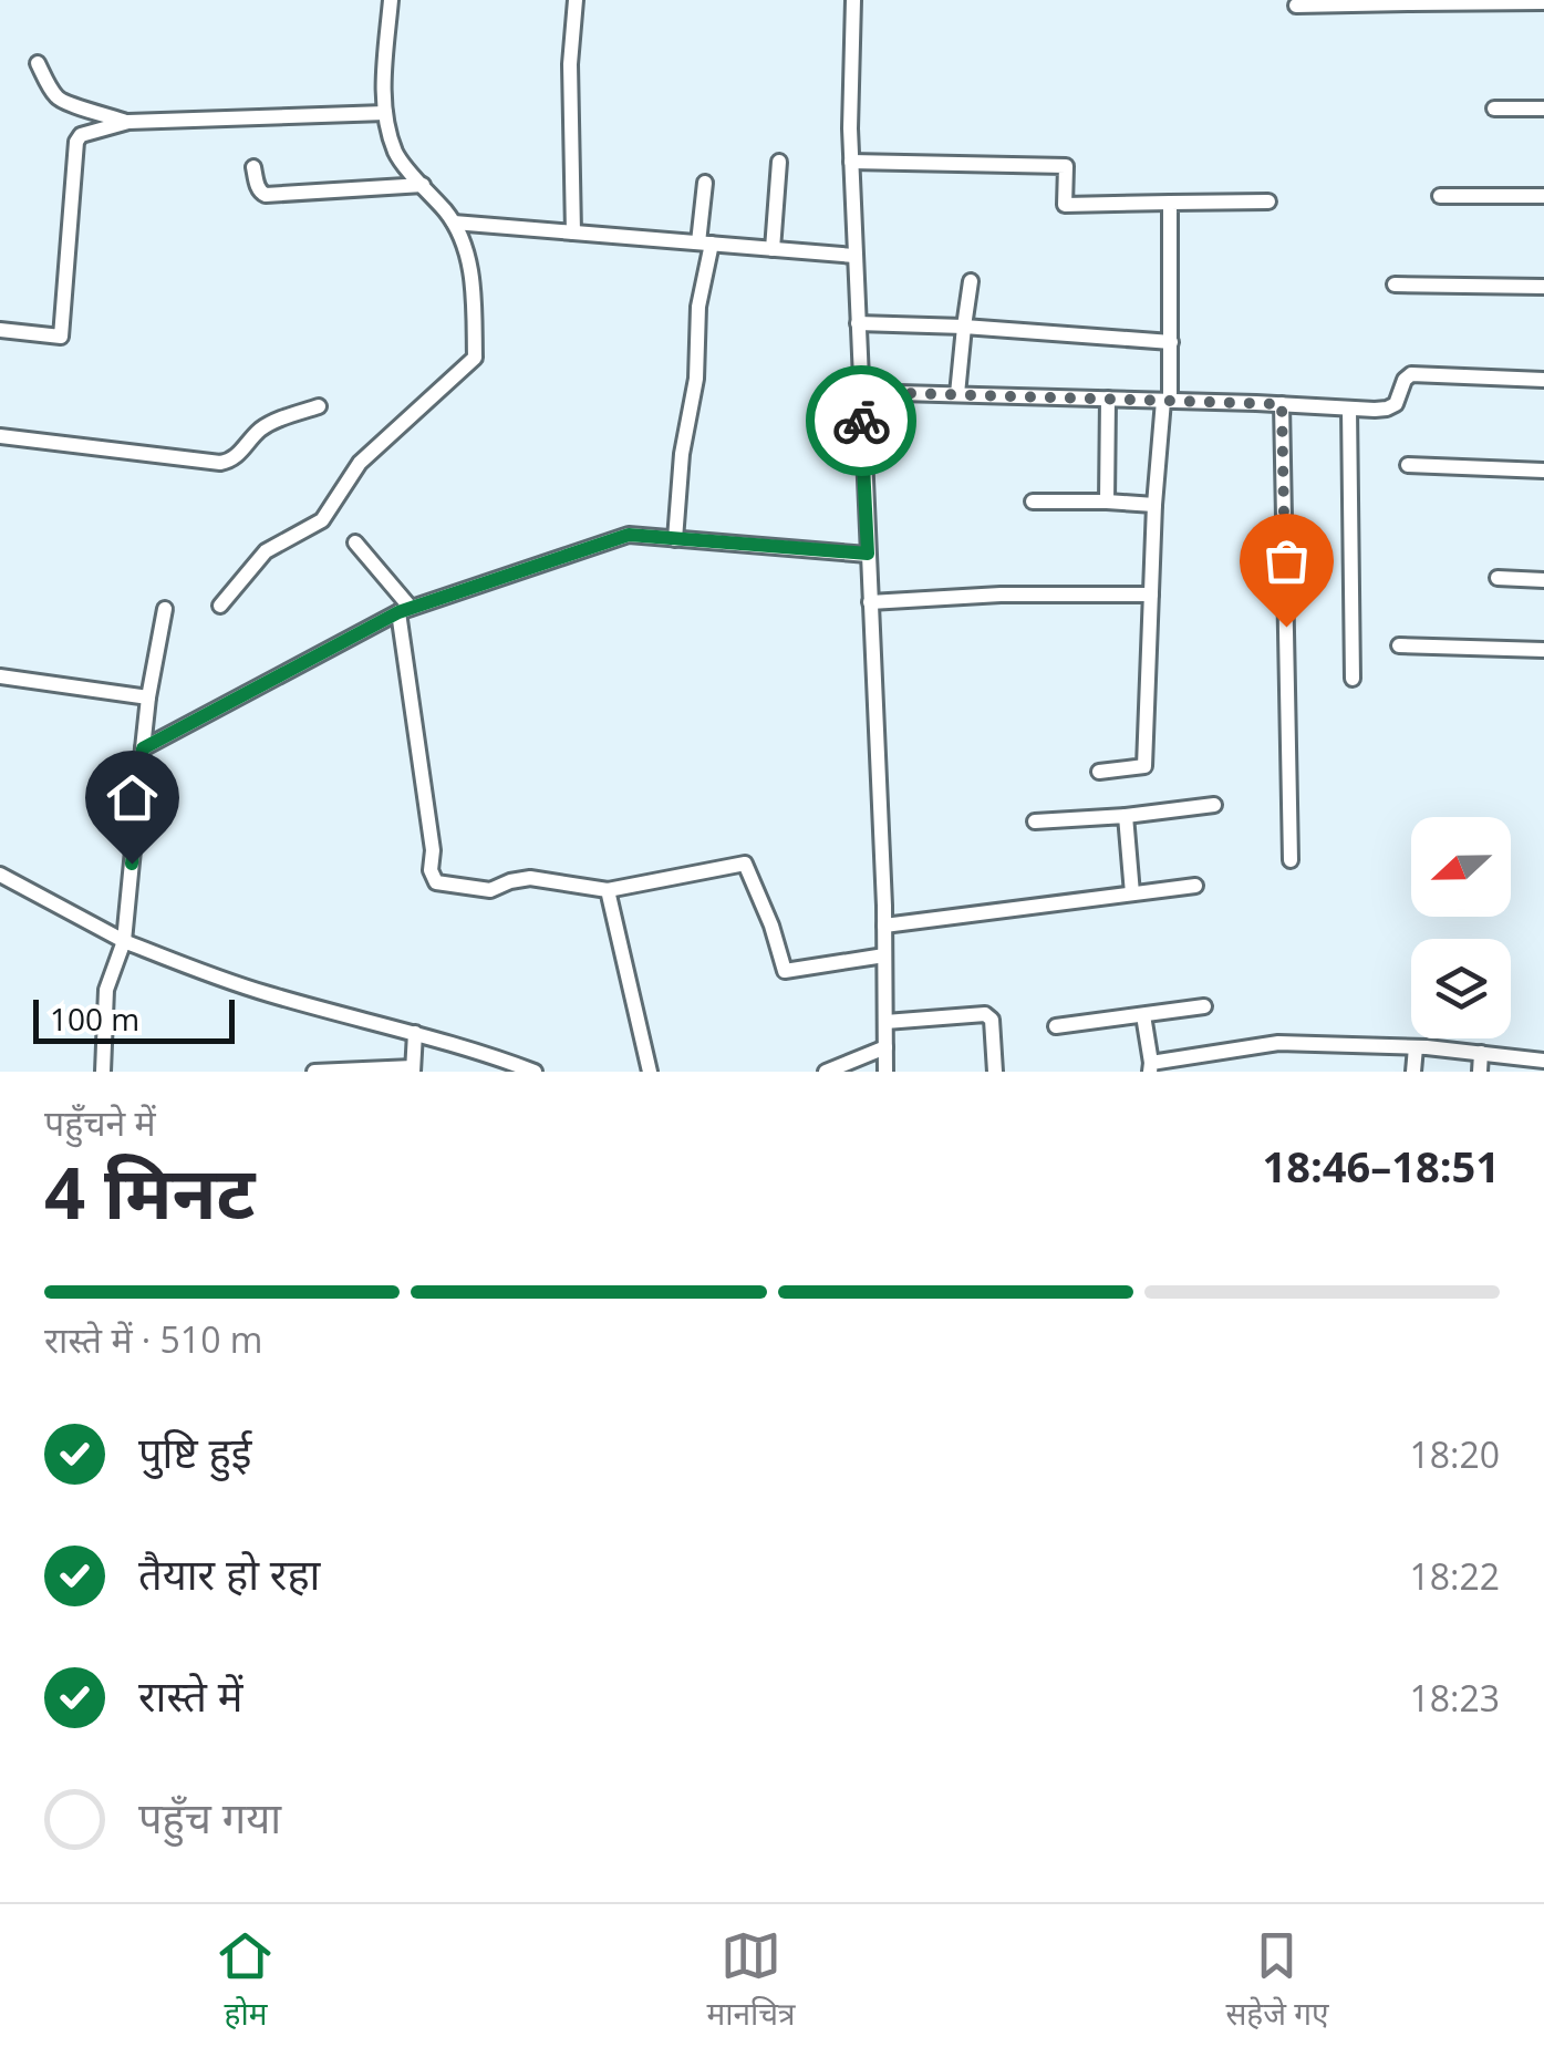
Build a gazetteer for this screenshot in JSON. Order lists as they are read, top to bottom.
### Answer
{
  "scale_bar": "100 m",
  "north": "left",
  "page": {
    "scale": "100 m",
    "heading": ["4 मिनट", "पहुँचने में", "18:46–18:51"],
    "bar": "रास्ते में · 510 m",
    "list": [
      ["पुष्टि हुई", "18:20"],
      ["तैयार हो रहा", "18:22"],
      ["रास्ते में", "18:23"],
      "पहुँच गया"
    ],
    "tabs": ["होम", "मानचित्र", "सहेजे गए"]
  }
}
